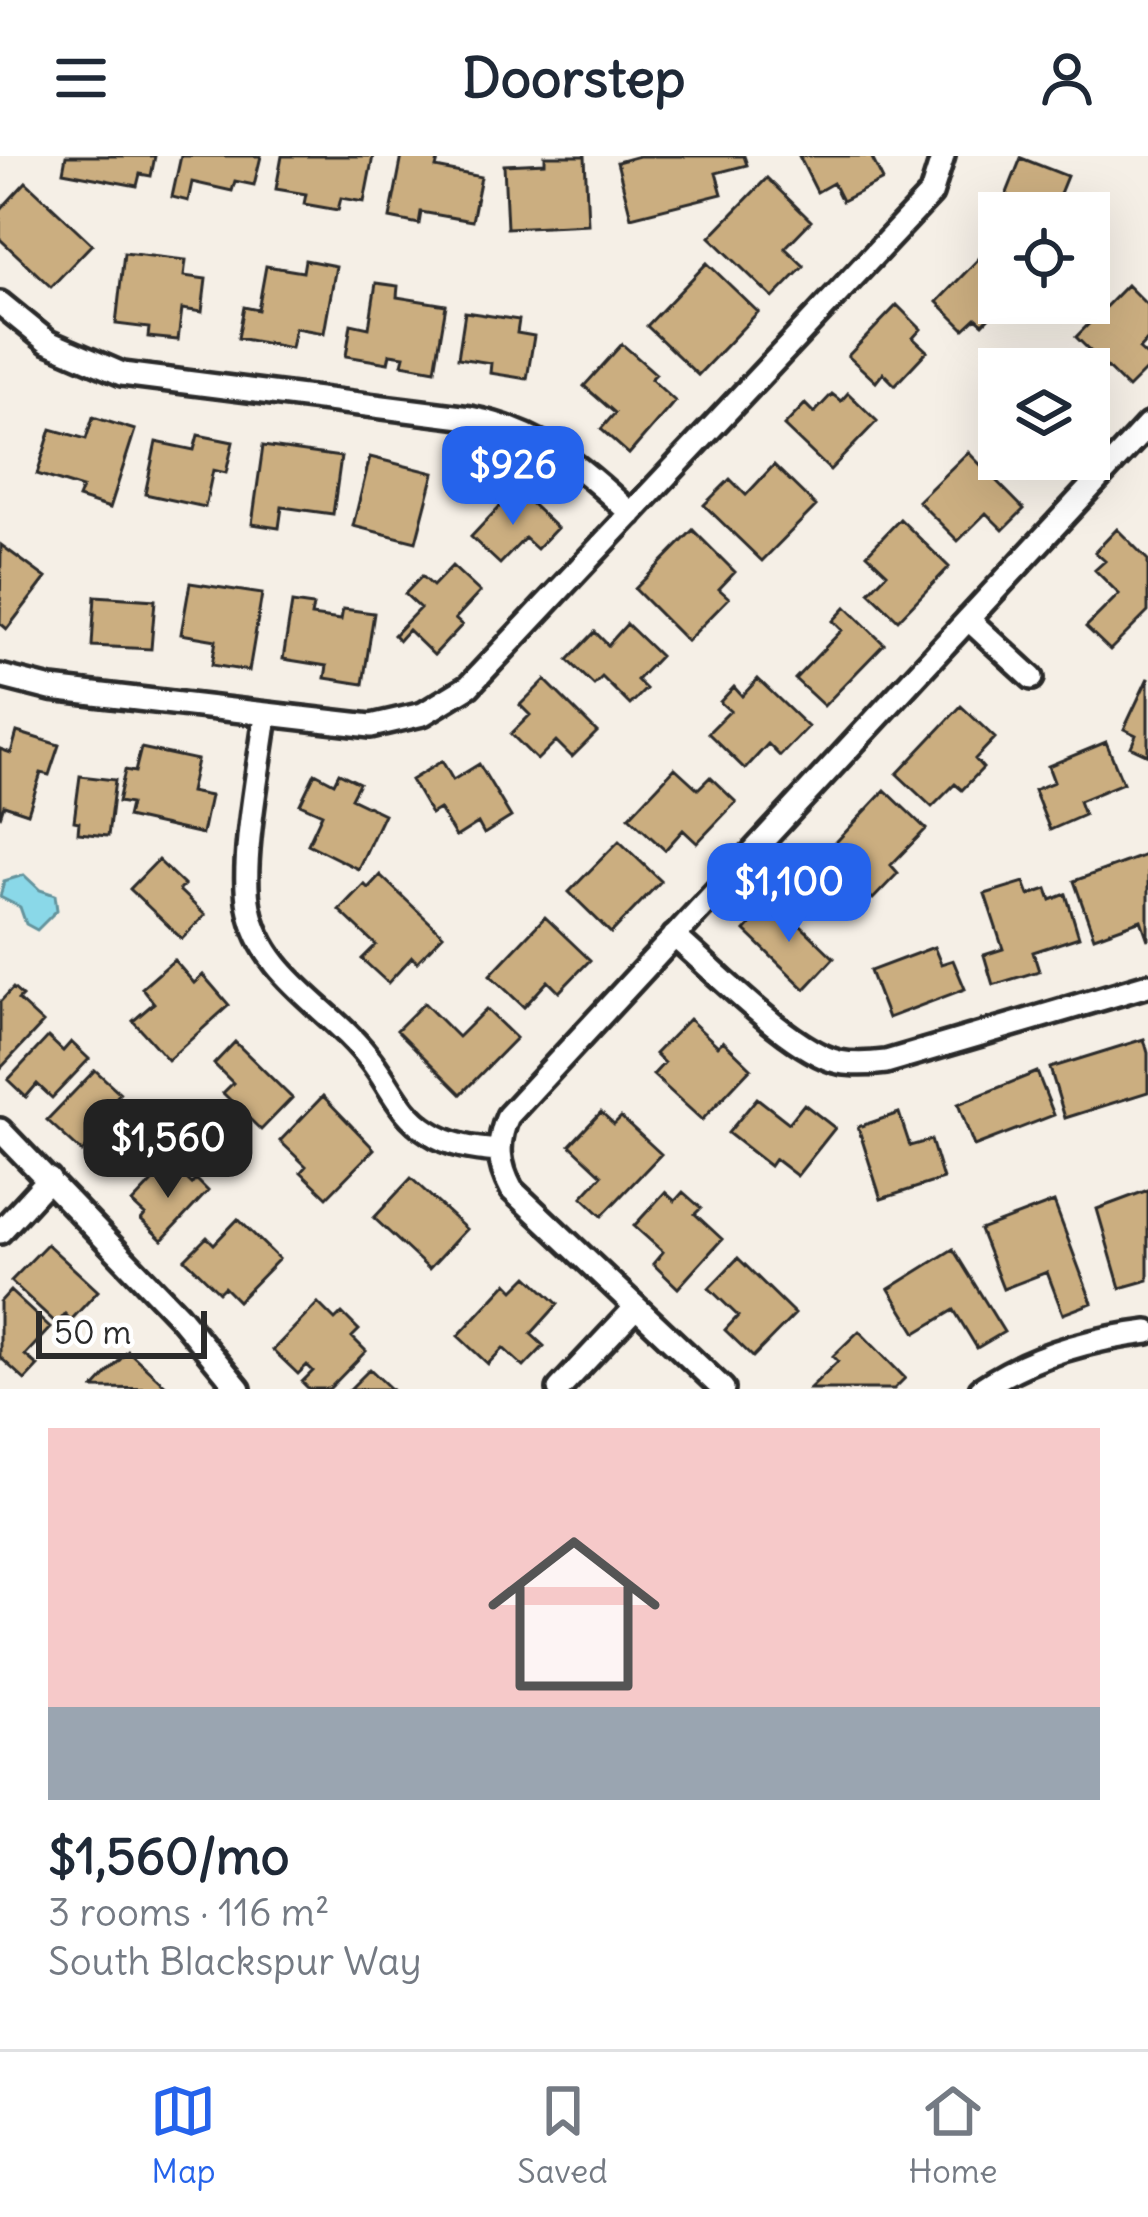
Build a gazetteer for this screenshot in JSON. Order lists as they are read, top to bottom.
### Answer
{
  "scale_bar": "50 m",
  "page": {
    "header": "Doorstep",
    "price": ["$926", "$1,100", "$1,560"],
    "scale": "50 m",
    "list": [
      {
        "name": "$1,560/mo",
        "note": "3 rooms · 116 m² · South Blackspur Way"
      }
    ],
    "tabs": ["Map", "Saved", "Home"]
  }
}
